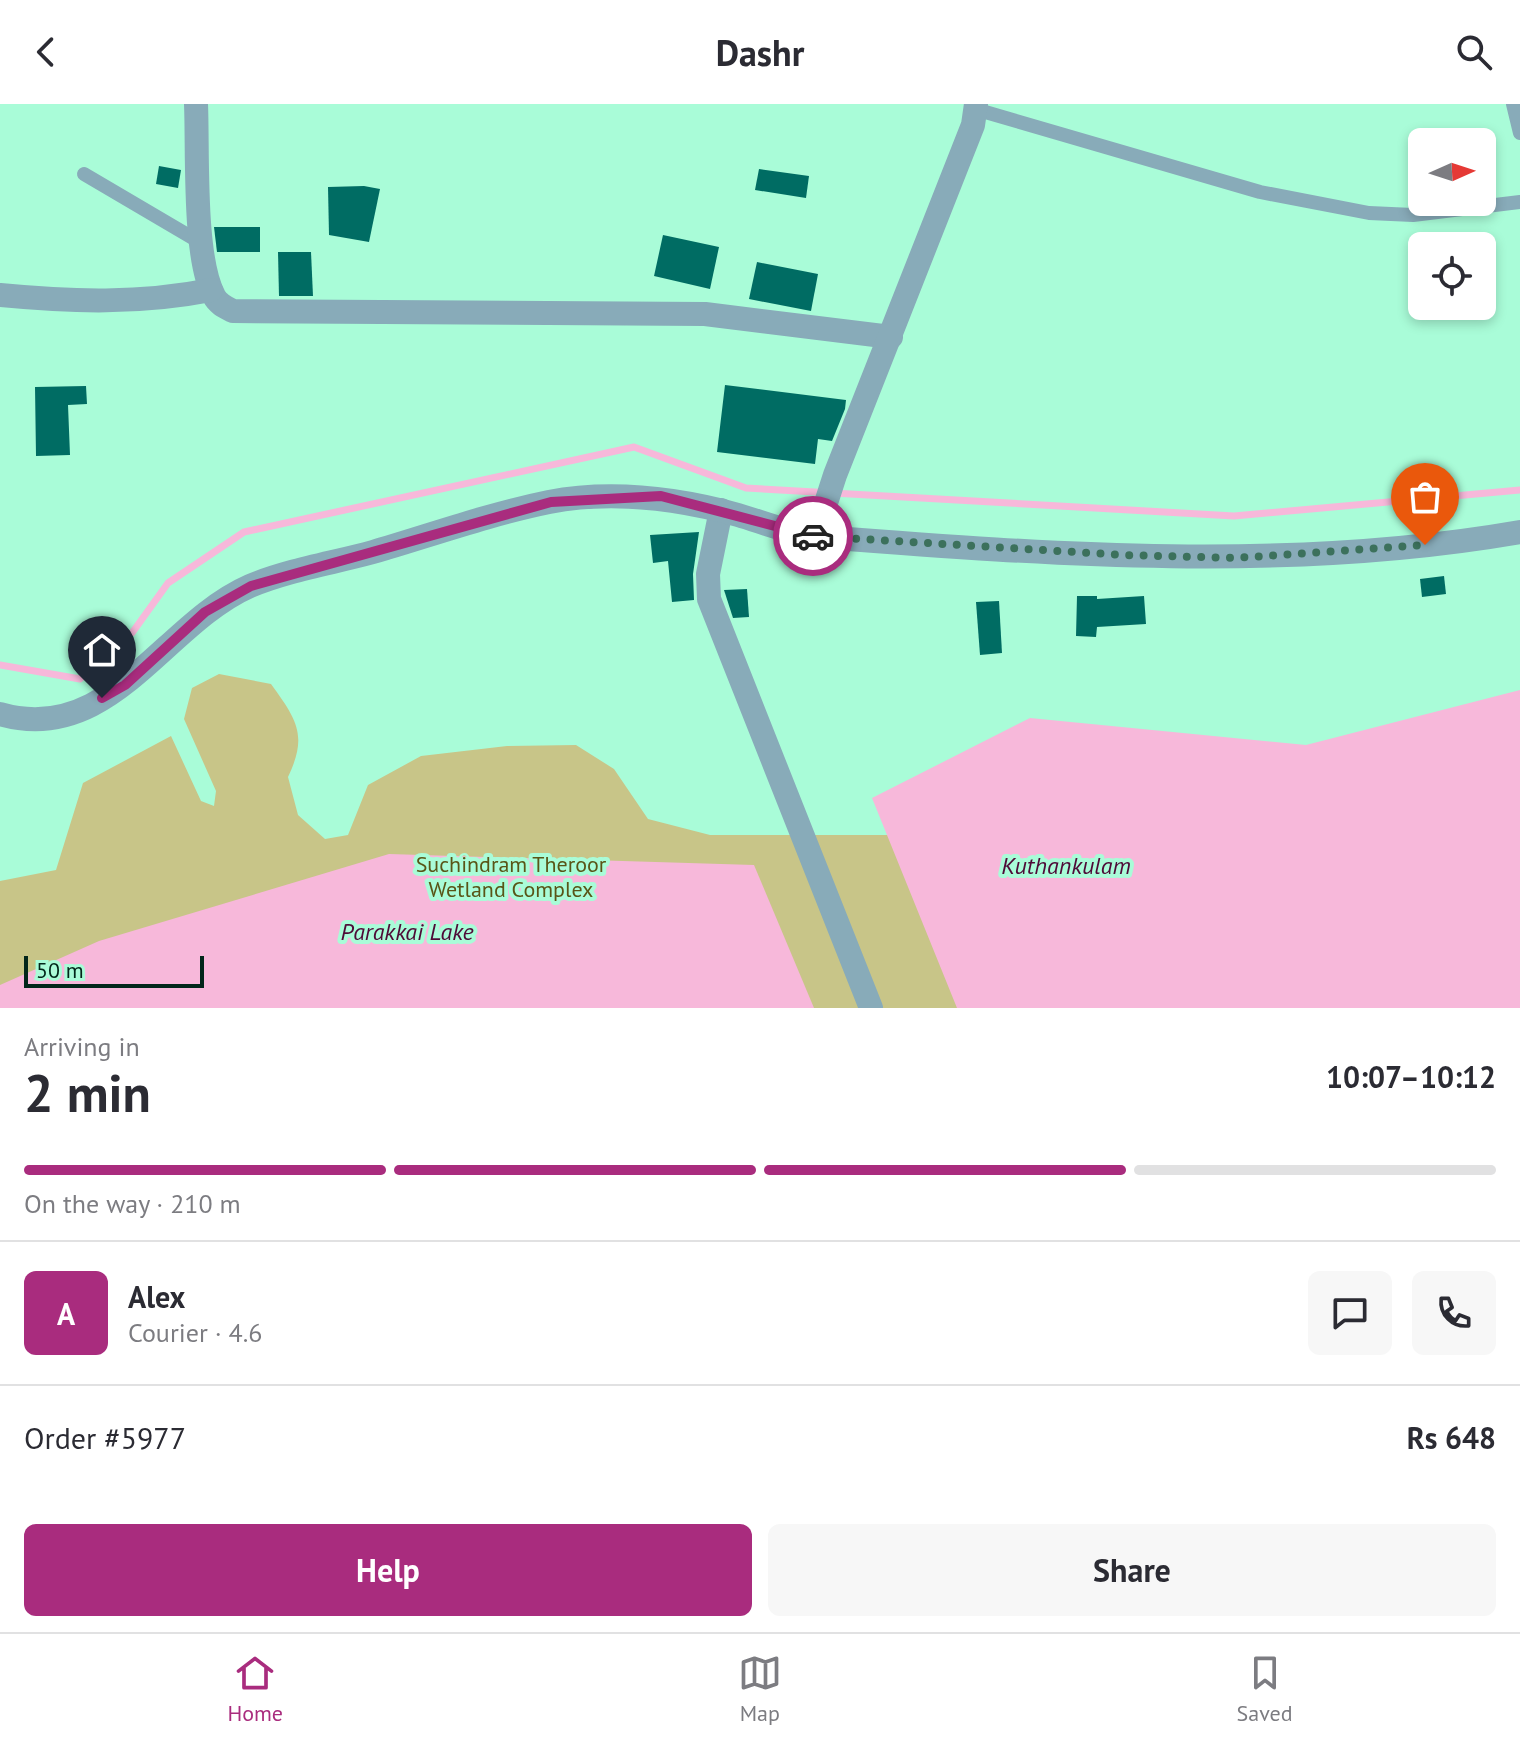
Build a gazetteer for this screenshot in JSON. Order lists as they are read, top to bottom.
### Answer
{
  "water": ["Kuthankulam", "Parakkai Lake"],
  "parks": ["Suchindram Theroor Wetland Complex"],
  "scale_bar": "50 m",
  "north": "right",
  "page": {
    "header": "Dashr",
    "scale": "50 m",
    "heading": ["2 min", "Arriving in", "10:07–10:12"],
    "panel": [
      "Alex",
      "Courier · 4.6",
      "Order #5977",
      "Rs 648"
    ],
    "bar": "On the way · 210 m",
    "round": "A",
    "buttons": ["Help", "Share"],
    "tabs": ["Home", "Map", "Saved"]
  }
}
